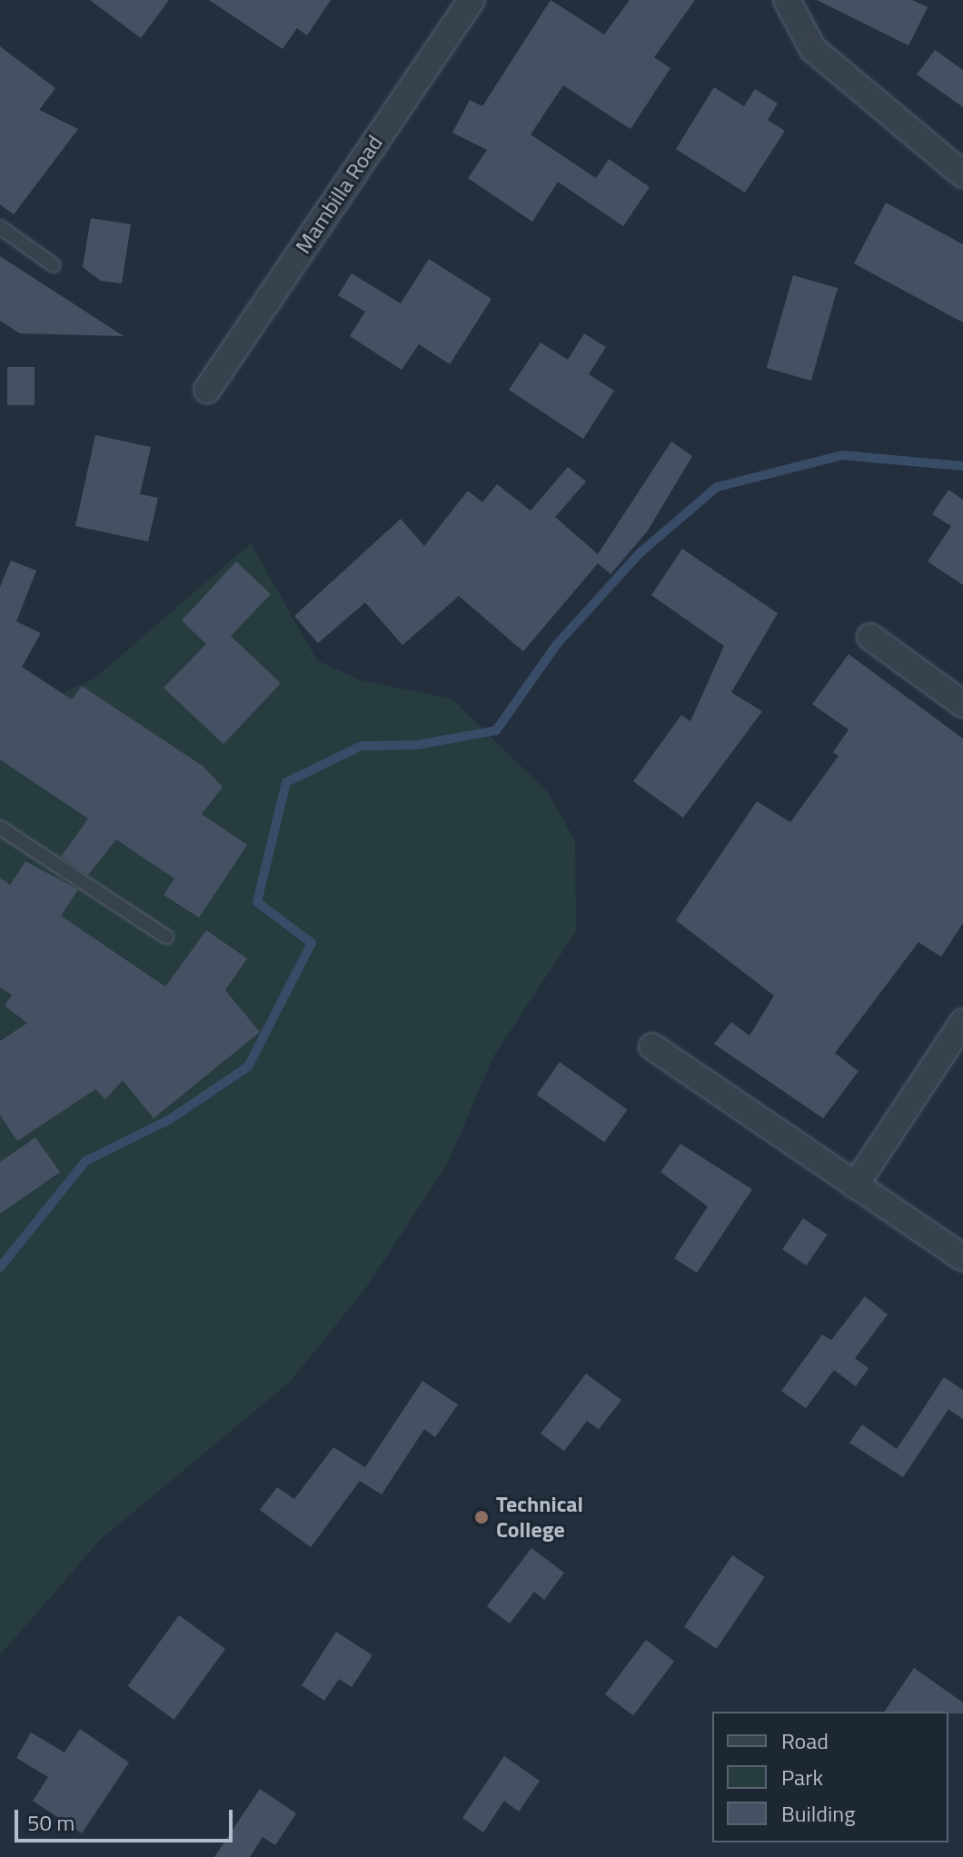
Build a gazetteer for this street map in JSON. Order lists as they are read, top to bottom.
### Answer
{
  "streets": {
    "street": ["Mambilla Road"]
  },
  "places": ["Technical College"],
  "legend": ["Road", "Park", "Building"],
  "scale_bar": "50 m"
}
